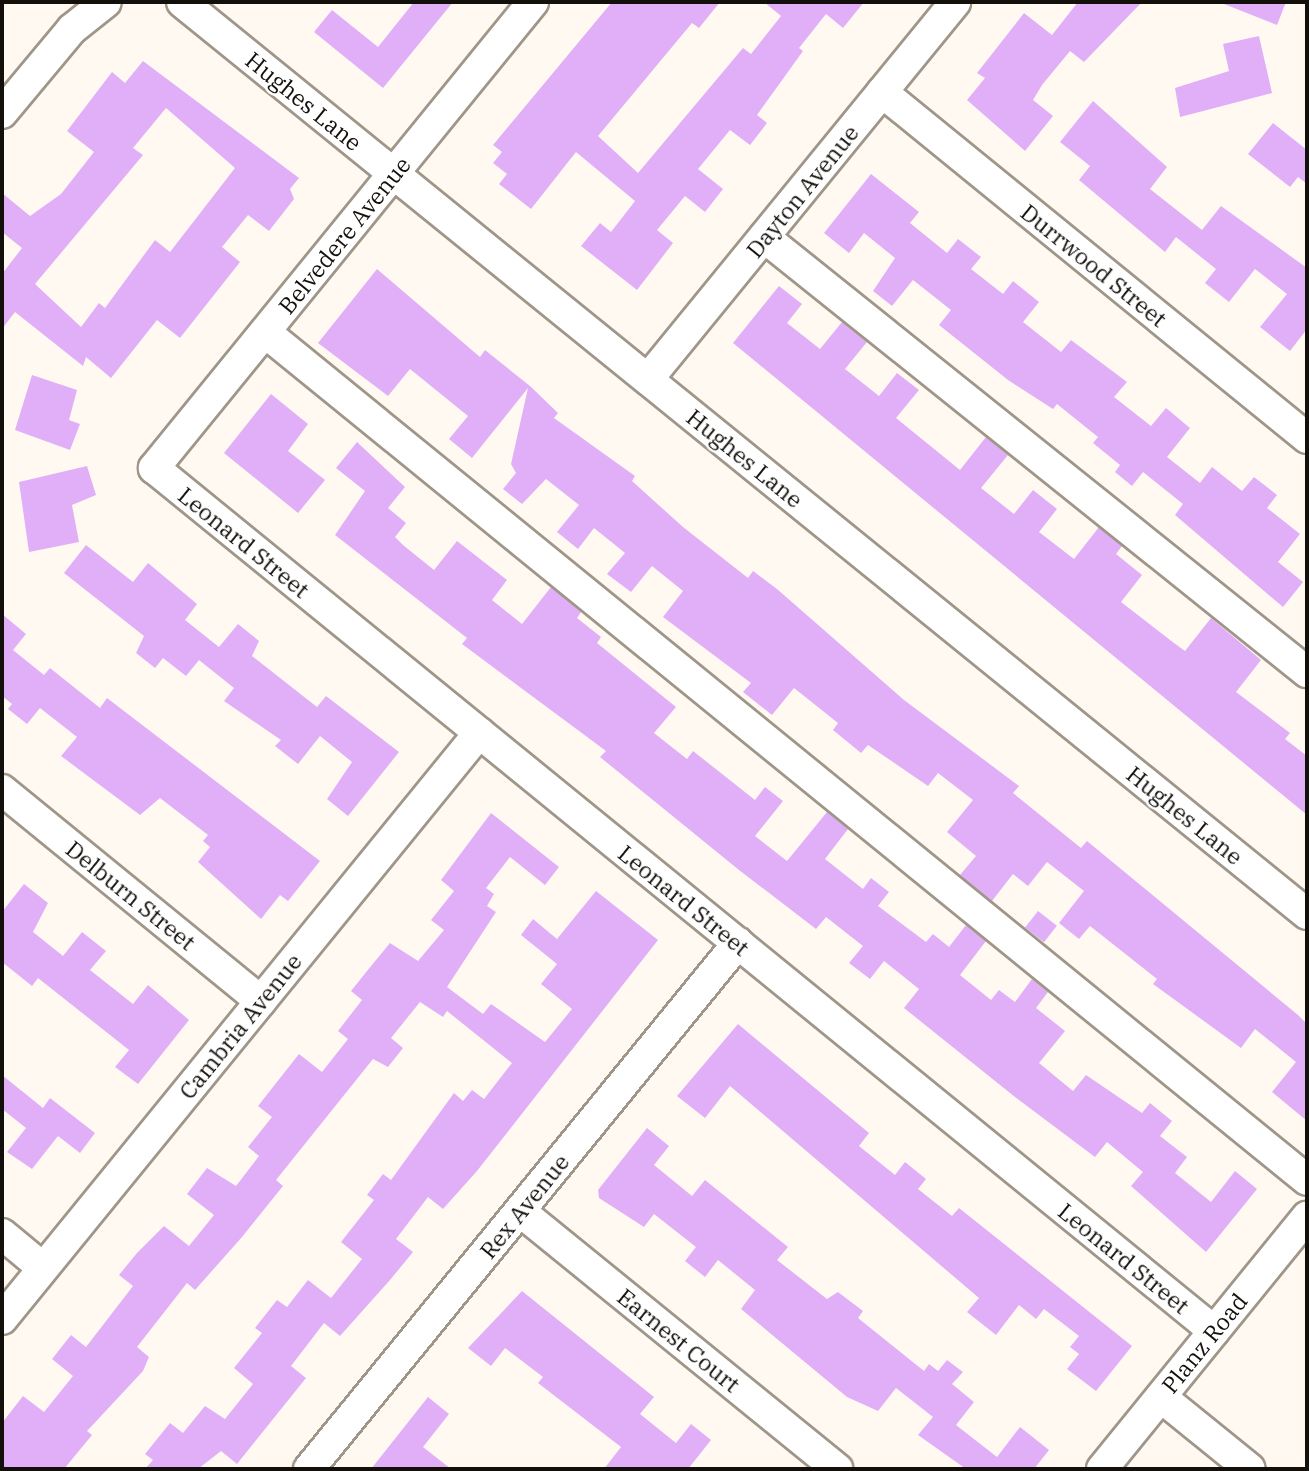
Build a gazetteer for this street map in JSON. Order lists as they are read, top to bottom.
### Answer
{
  "streets": {
    "street": [
      "Hughes Lane",
      "Dayton Avenue",
      "Belvedere Avenue",
      "Durrwood Street",
      "Leonard Street",
      "Delburn Street",
      "Cambria Avenue",
      "Rex Avenue",
      "Earnest Court",
      "Planz Road"
    ]
  },
  "crossings": [
    ["Hughes Lane", "Dayton Avenue"],
    ["Hughes Lane", "Belvedere Avenue"],
    ["Dayton Avenue", "Durrwood Street"],
    ["Belvedere Avenue", "Leonard Street"],
    ["Leonard Street", "Cambria Avenue"],
    ["Leonard Street", "Rex Avenue"],
    ["Leonard Street", "Planz Road"],
    ["Delburn Street", "Cambria Avenue"],
    ["Rex Avenue", "Earnest Court"]
  ]
}
